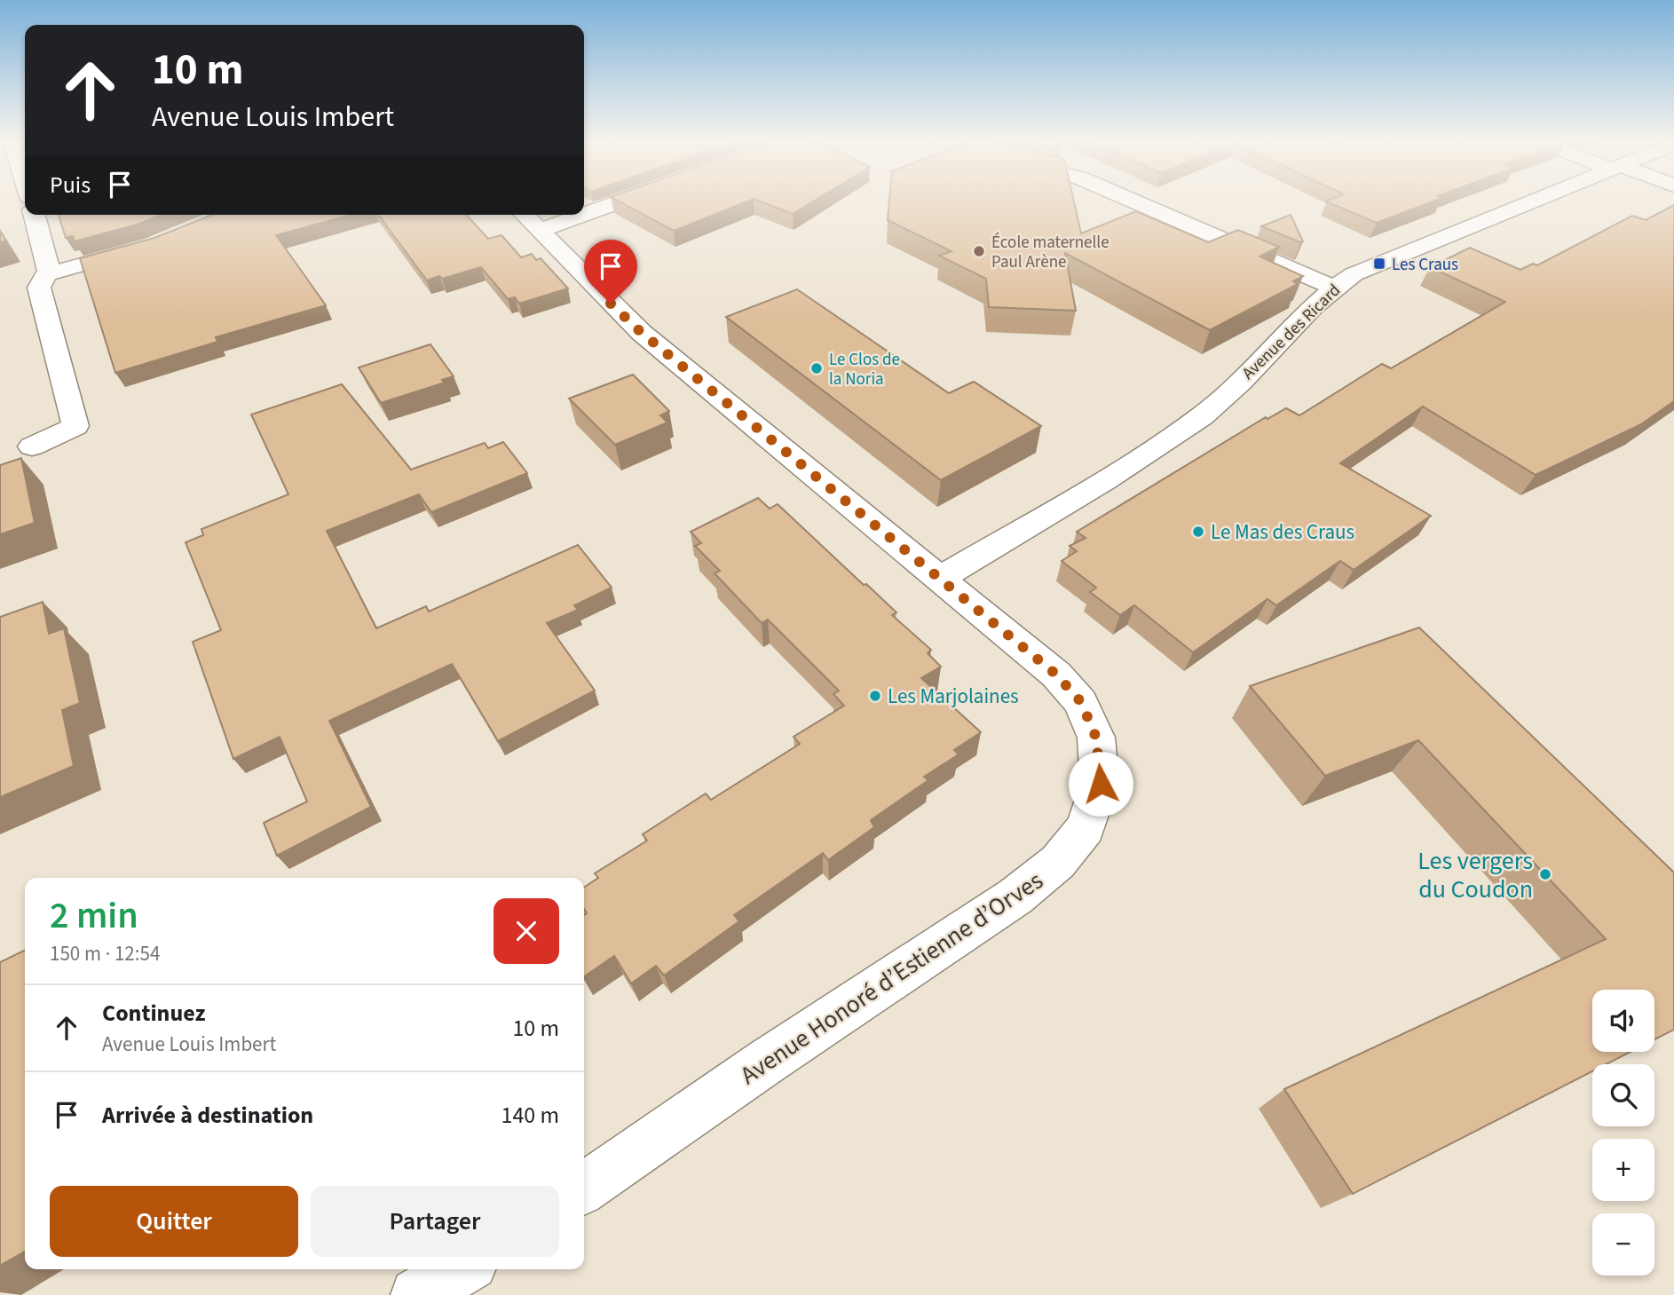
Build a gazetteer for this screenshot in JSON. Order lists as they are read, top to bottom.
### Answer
{
  "streets": {
    "street": ["Avenue des Ricard", "Avenue Honoré d’Estienne d’Orves"]
  },
  "crossings": [
    ["Avenue des Ricard", "Avenue Honoré d’Estienne d’Orves"]
  ],
  "places": {
    "other": [
      "École maternelle Paul Arène",
      "Le Clos de la Noria",
      "Le Mas des Craus",
      "Les Marjolaines",
      "Les vergers du Coudon"
    ],
    "transit": ["Les Craus"]
  },
  "page": {
    "turn": ["10 m", "Avenue Louis Imbert"],
    "then": "Puis",
    "heading": ["2 min", "150 m · 12:54"],
    "list": [
      {
        "name": "Continuez",
        "note": "Avenue Louis Imbert",
        "value": "10 m"
      },
      {
        "name": "Arrivée à destination",
        "value": "140 m"
      }
    ],
    "map_buttons": ["+", "−"],
    "buttons": ["Quitter", "Partager"]
  }
}
